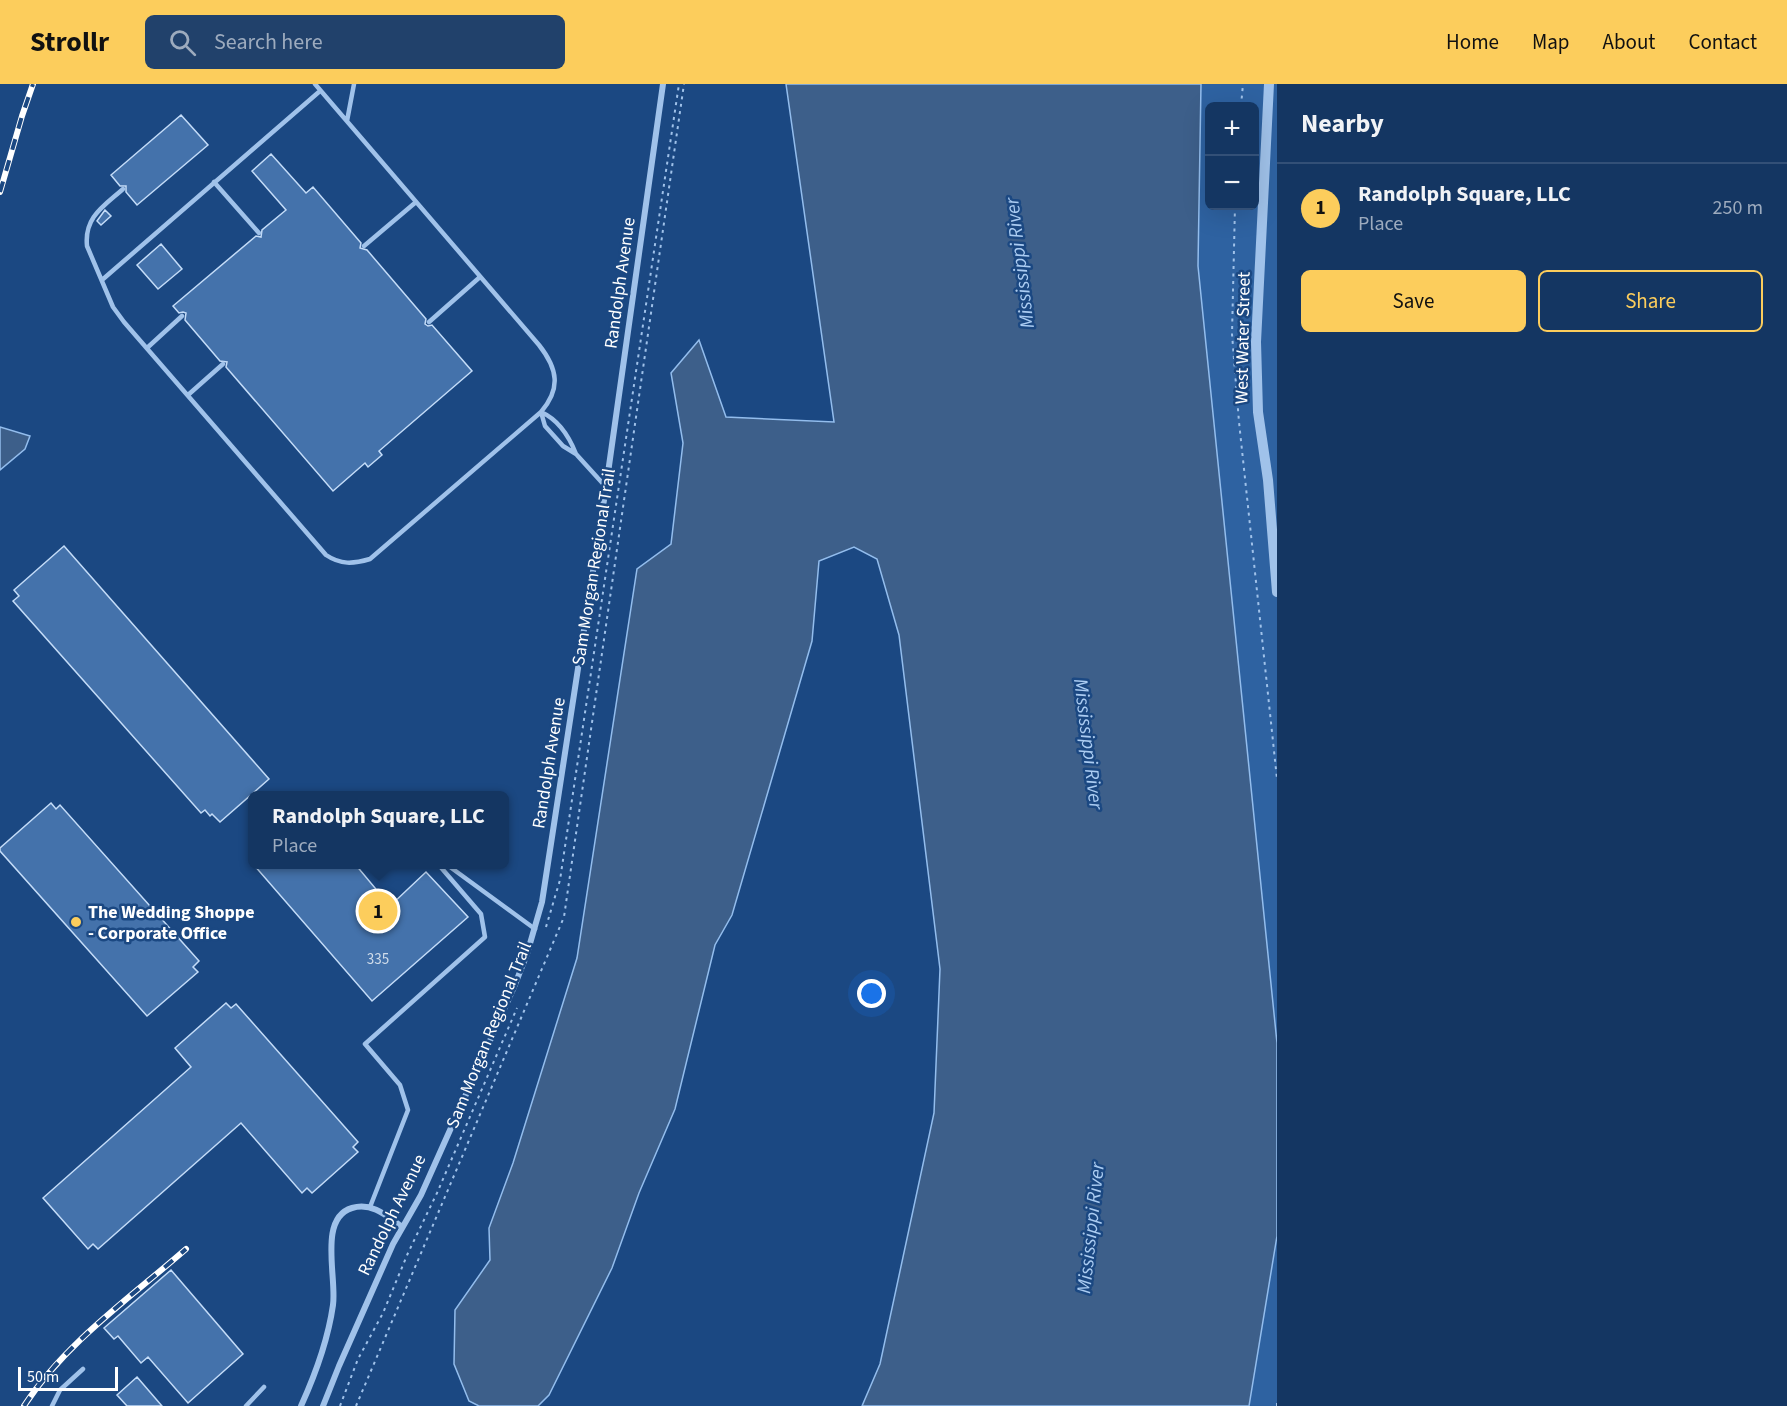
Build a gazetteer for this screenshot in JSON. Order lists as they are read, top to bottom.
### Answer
{
  "streets": {
    "street": ["Randolph Avenue", "West Water Street"],
    "path": ["Sam Morgan Regional Trail"]
  },
  "water": ["Mississippi River"],
  "places": ["The Wedding Shoppe - Corporate Office"],
  "house_numbers": ["335"],
  "scale_bar": "50 m",
  "page": {
    "header": "Strollr",
    "search": "Search here",
    "nav": [
      "Home",
      "Map",
      "About",
      "Contact"
    ],
    "heading": "Nearby",
    "map_buttons": ["+", "−"],
    "list": [
      {
        "mark": "1",
        "name": "Randolph Square, LLC",
        "note": "Place",
        "value": "250 m"
      }
    ],
    "buttons": ["Save", "Share"],
    "popup": ["Randolph Square, LLC", "Place"],
    "pins": "1",
    "scale": "50 m"
  }
}
